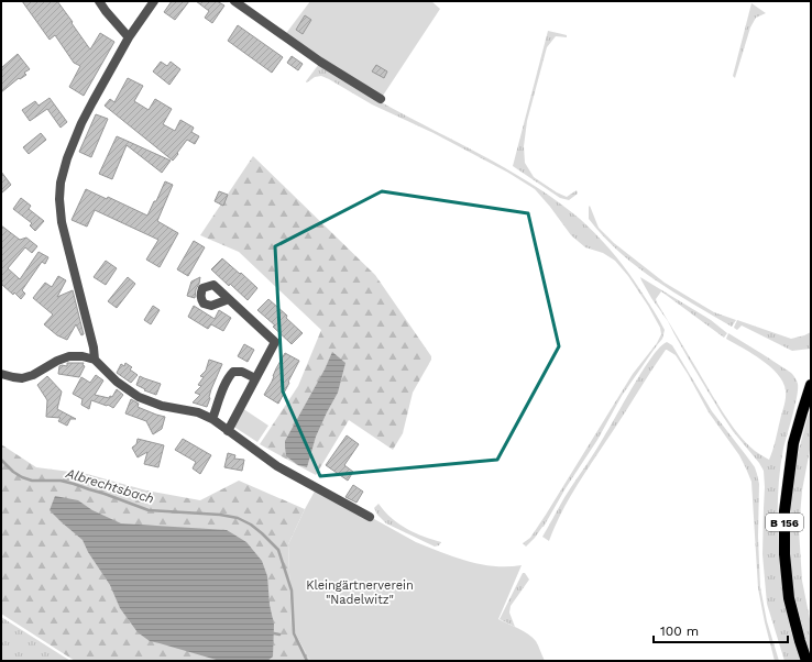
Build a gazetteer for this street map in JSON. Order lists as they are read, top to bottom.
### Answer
{
  "streets": {
    "main road": ["B 156"]
  },
  "water": ["Albrechtsbach"],
  "parks": ["Kleingärtnerverein \"Nadelwitz\""],
  "scale_bar": "100 m"
}
